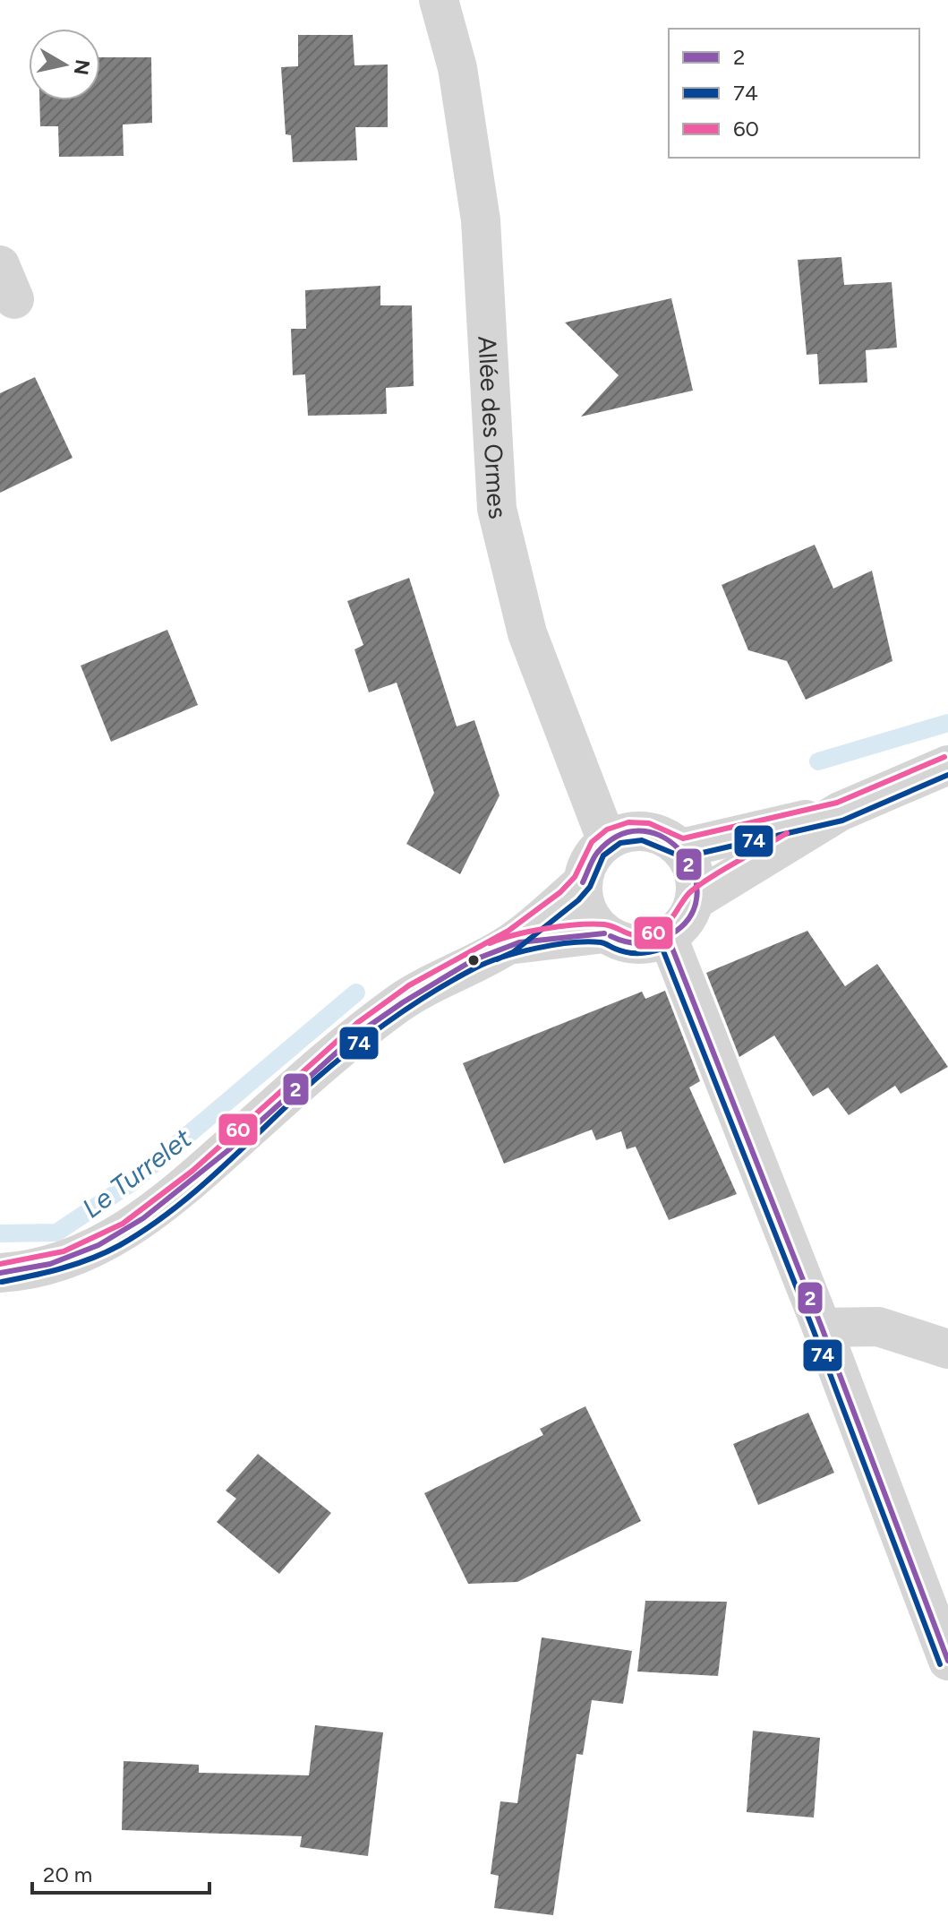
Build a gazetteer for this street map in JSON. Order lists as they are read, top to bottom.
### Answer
{
  "streets": {
    "street": ["Allée des Ormes"]
  },
  "water": ["Le Turrelet"],
  "lines": ["transit line 60", "transit line 74", "transit line 2"],
  "legend": ["2", "74", "60"],
  "scale_bar": "20 m",
  "north": "right"
}
